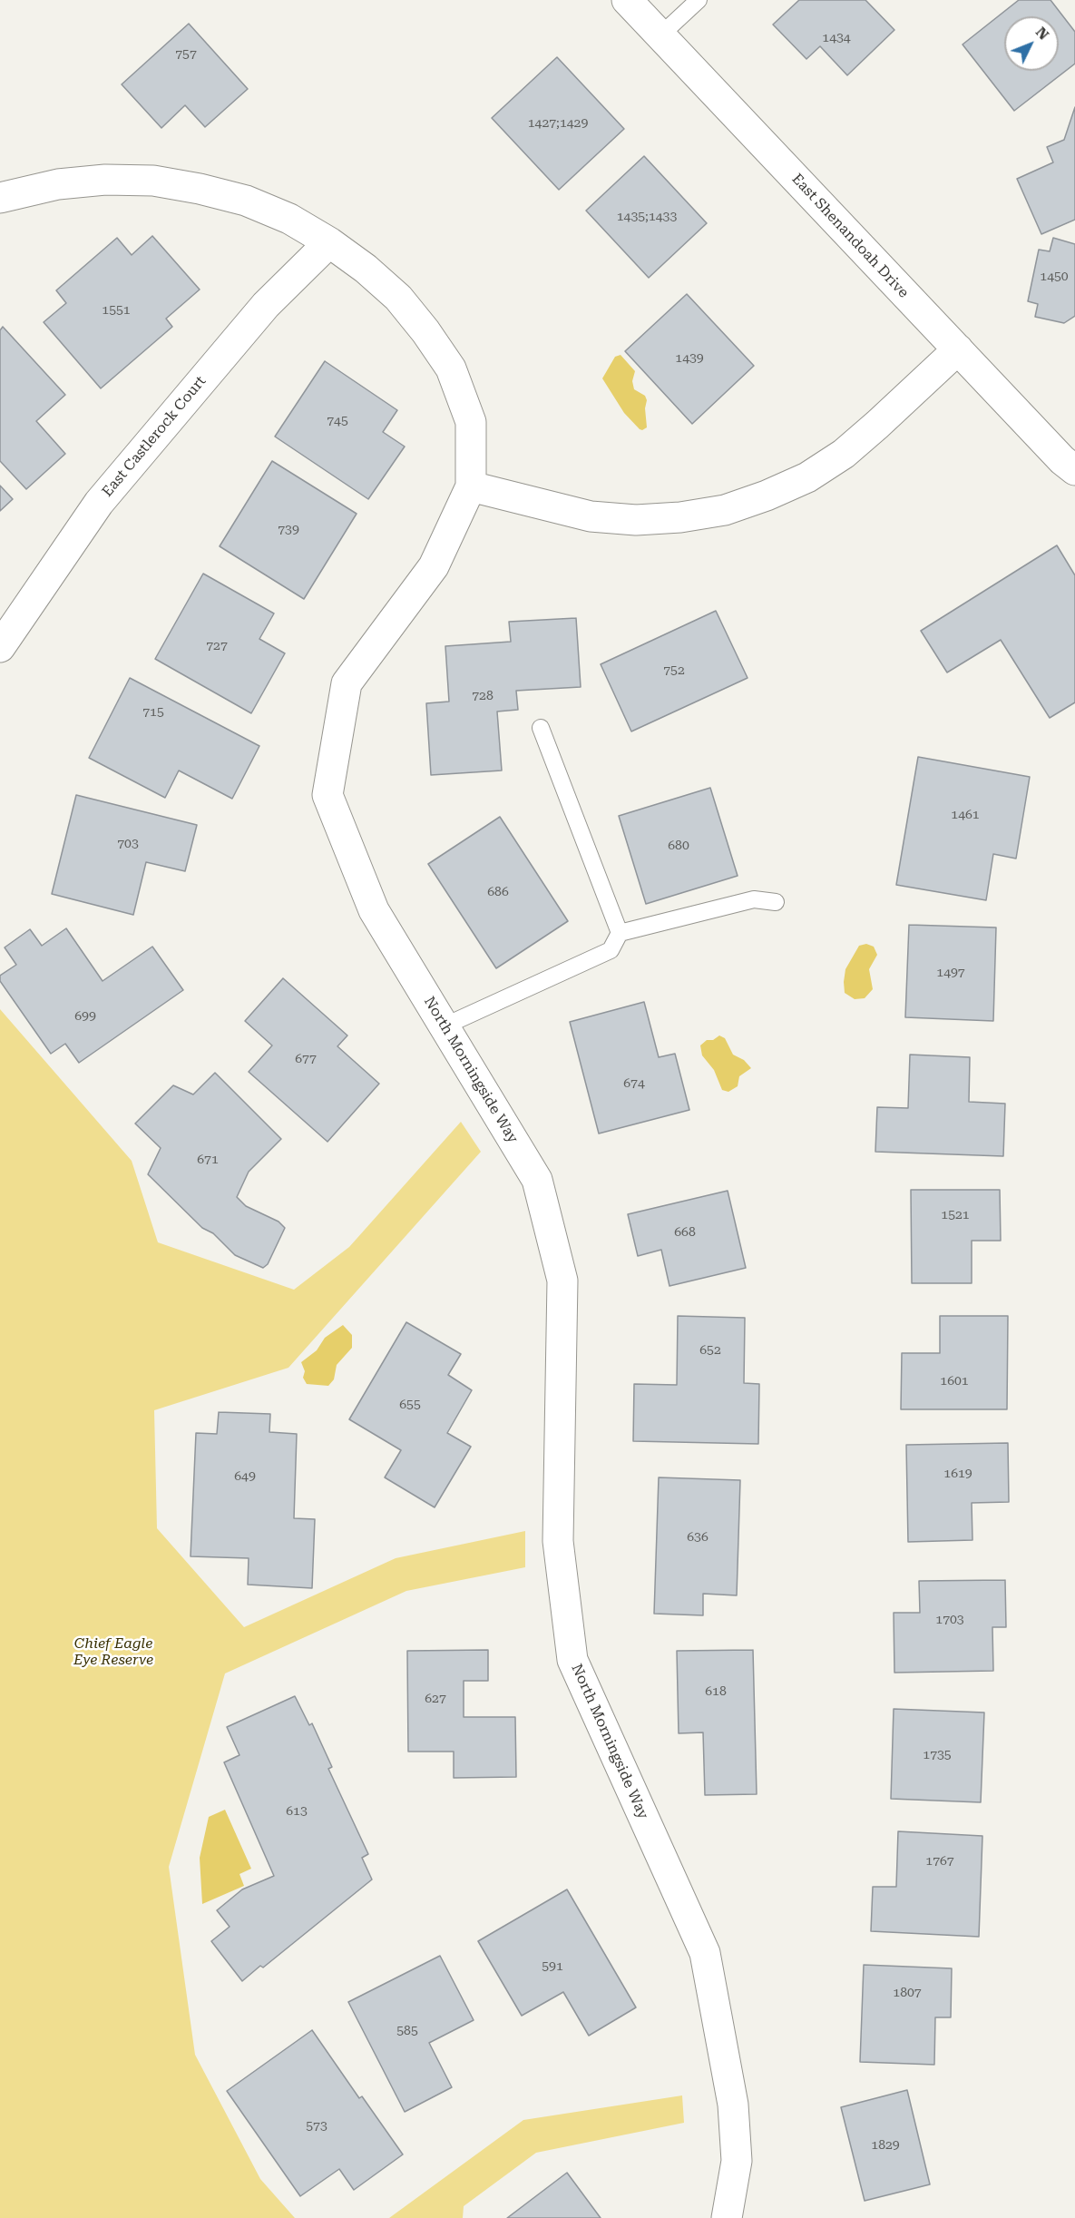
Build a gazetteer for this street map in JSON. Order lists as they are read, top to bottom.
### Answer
{
  "streets": {
    "street": ["East Shenandoah Drive", "East Castlerock Court", "North Morningside Way"]
  },
  "parks": ["Chief Eagle Eye Reserve"],
  "house_numbers": [
    "1434",
    "757",
    "1427;1429",
    "1435;1433",
    "1450",
    "1551",
    "1439",
    "745",
    "739",
    "727",
    "752",
    "728",
    "715",
    "1461",
    "703",
    "680",
    "686",
    "1497",
    "699",
    "677",
    "674",
    "671",
    "1521",
    "668",
    "652",
    "1601",
    "655",
    "1619",
    "649",
    "636",
    "1703",
    "618",
    "627",
    "1735",
    "613",
    "1767",
    "591",
    "1807",
    "585",
    "573",
    "1829"
  ],
  "north": "top right"
}
